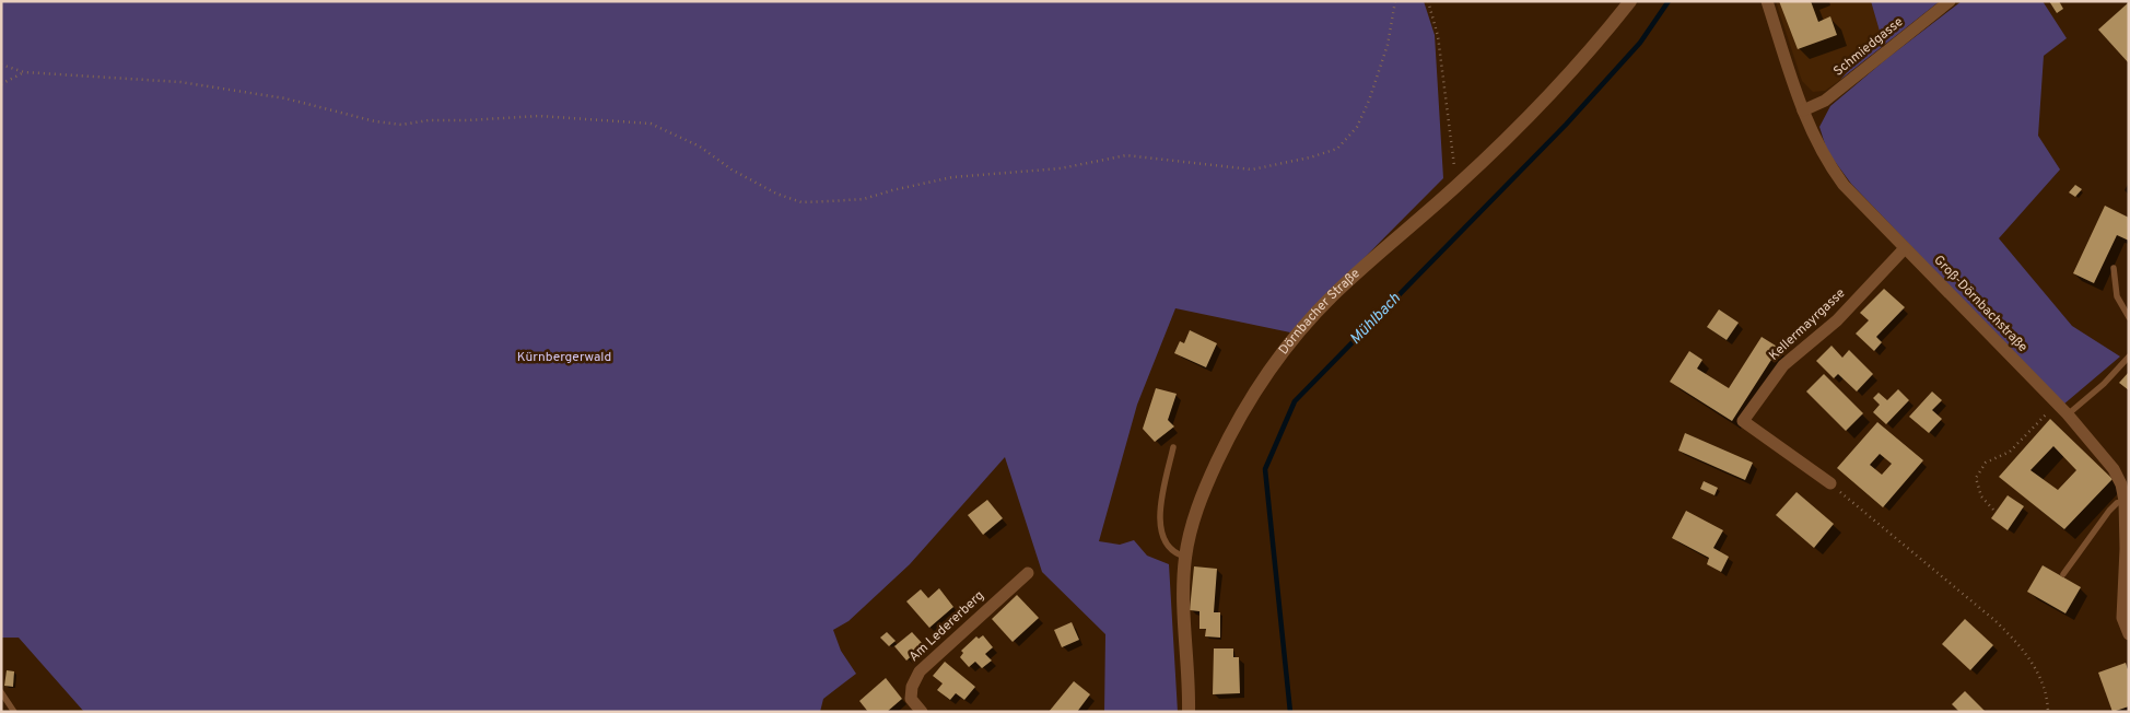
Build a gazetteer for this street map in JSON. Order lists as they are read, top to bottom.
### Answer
{
  "streets": {
    "street": [
      "Schmiedgasse",
      "Groß-Dörnbachstraße",
      "Dörnbacher Straße",
      "Kellermayrgasse",
      "Am Ledererberg"
    ]
  },
  "crossings": [
    ["Schmiedgasse", "Groß-Dörnbachstraße"],
    ["Groß-Dörnbachstraße", "Kellermayrgasse"]
  ],
  "water": ["Mühlbach"],
  "parks": ["Kürnbergerwald"]
}
